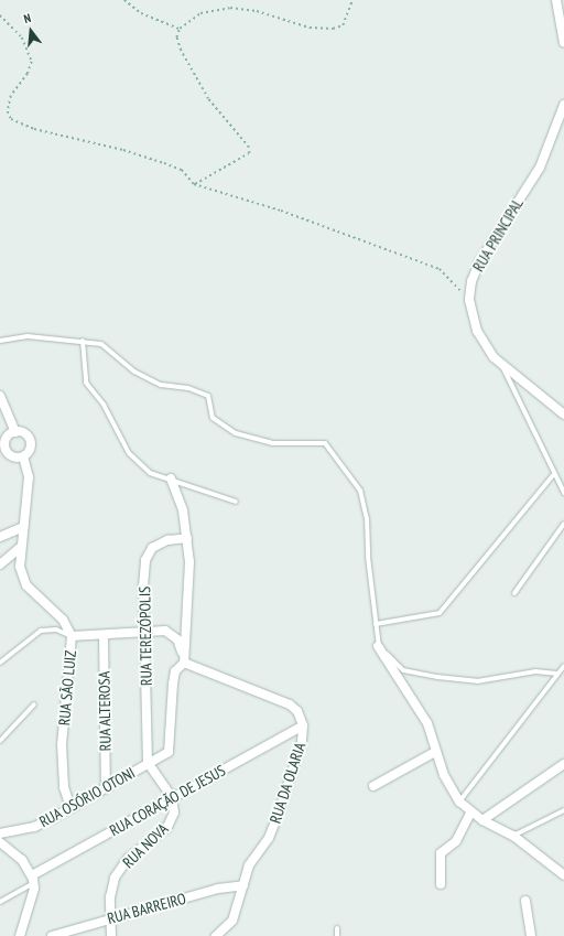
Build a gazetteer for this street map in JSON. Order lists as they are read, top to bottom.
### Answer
{
  "streets": {
    "street": [
      "RUA PRINCIPAL",
      "RUA TEREZÓPOLIS",
      "RUA SÃO LUIZ",
      "RUA ALTEROSA",
      "RUA DA OLARIA",
      "RUA OSÓRIO OTONI",
      "RUA CORAÇÃO DE JESUS",
      "RUA NOVA",
      "RUA BARREIRO"
    ]
  },
  "crossings": [
    ["RUA TEREZÓPOLIS", "RUA SÃO LUIZ"],
    ["RUA TEREZÓPOLIS", "RUA OSÓRIO OTONI"],
    ["RUA SÃO LUIZ", "RUA ALTEROSA"],
    ["RUA SÃO LUIZ", "RUA OSÓRIO OTONI"],
    ["RUA ALTEROSA", "RUA OSÓRIO OTONI"],
    ["RUA DA OLARIA", "RUA OSÓRIO OTONI"],
    ["RUA DA OLARIA", "RUA CORAÇÃO DE JESUS"],
    ["RUA DA OLARIA", "RUA BARREIRO"],
    ["RUA CORAÇÃO DE JESUS", "RUA NOVA"],
    ["RUA NOVA", "RUA BARREIRO"]
  ],
  "north": "top"
}
